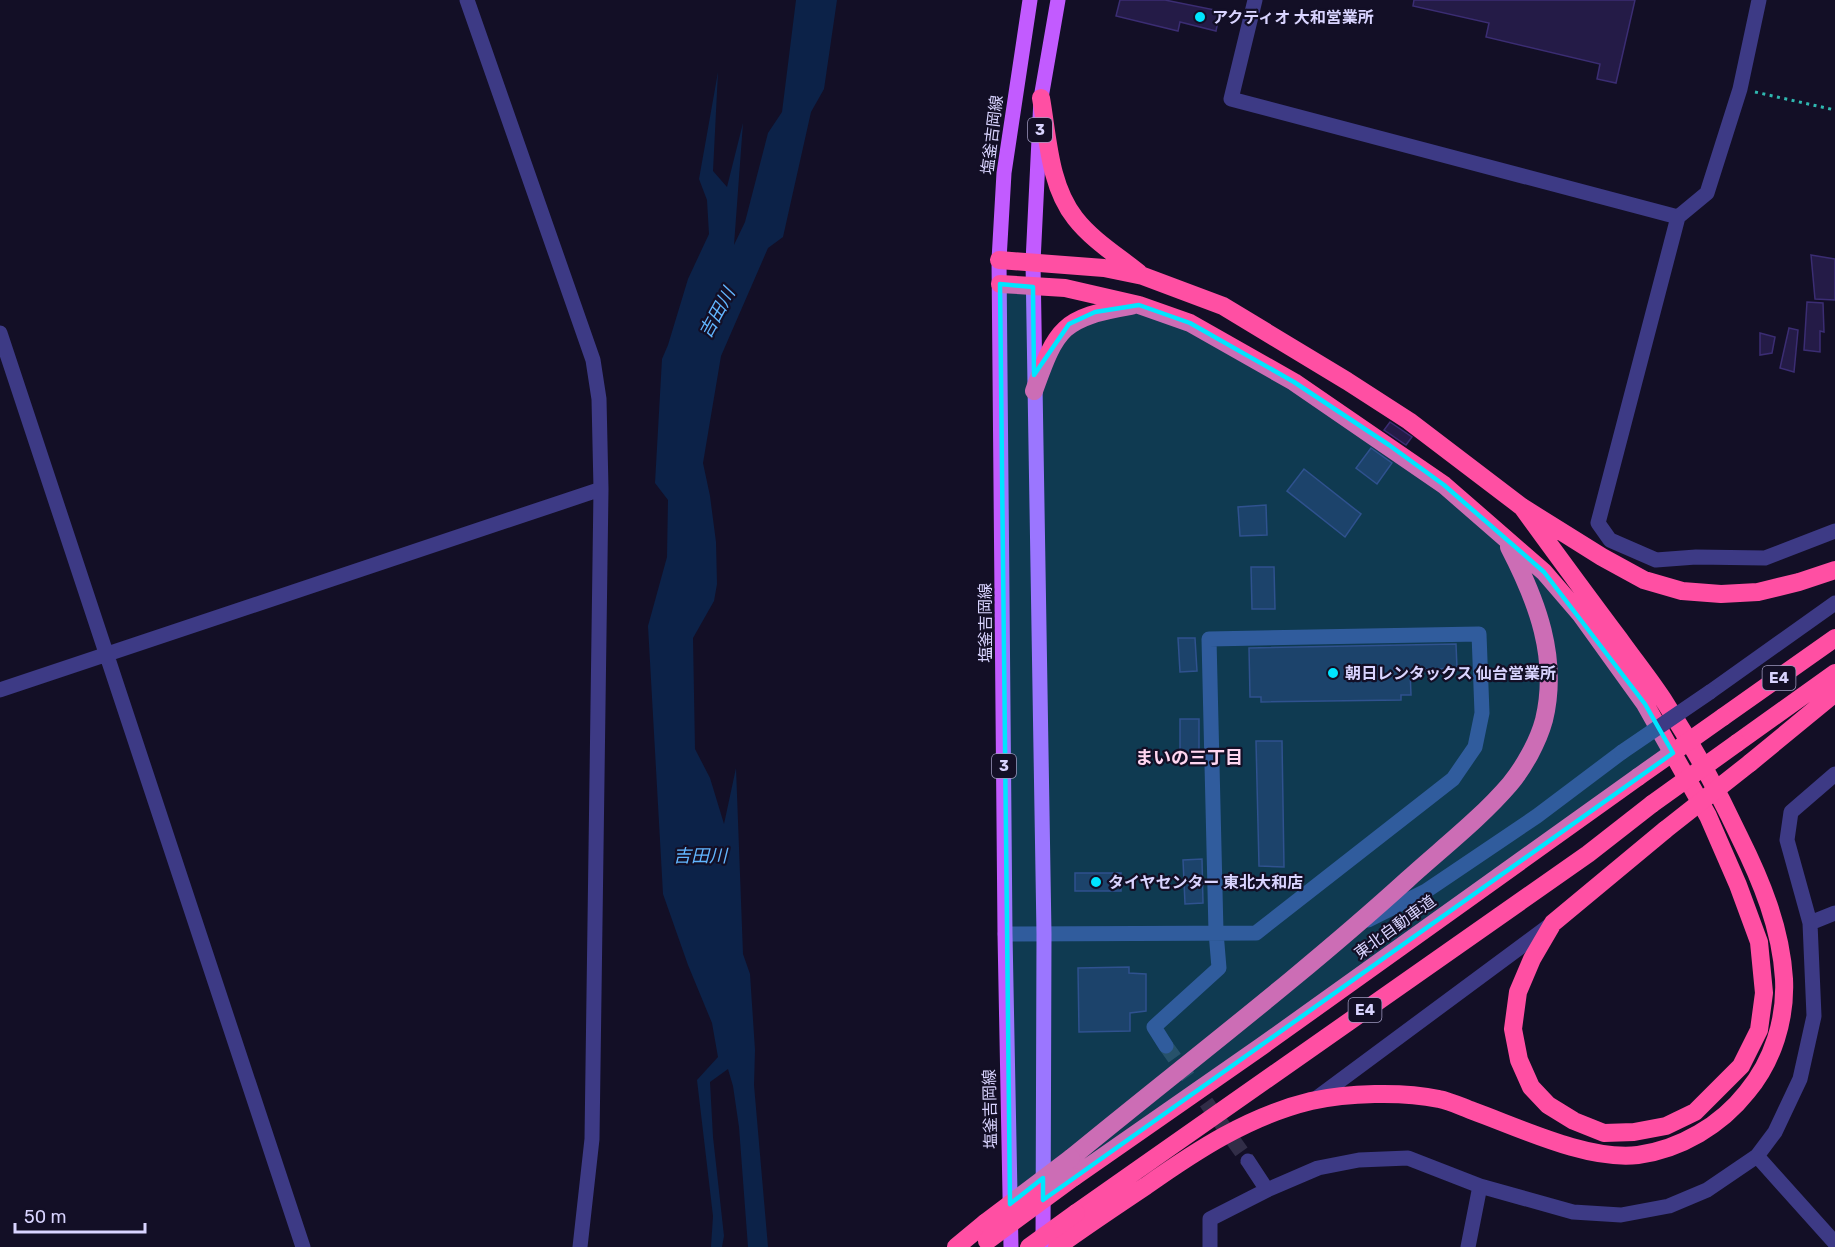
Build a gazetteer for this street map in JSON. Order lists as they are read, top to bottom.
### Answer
{
  "streets": {
    "highway": ["E4", "東北自動車道"],
    "main road": ["3", "塩釜吉岡線"]
  },
  "districts": ["まいの三丁目"],
  "water": ["吉田川"],
  "places": ["アクティオ 大和営業所", "朝日レンタックス 仙台営業所", "タイヤセンター 東北大和店"],
  "scale_bar": "50 m"
}
